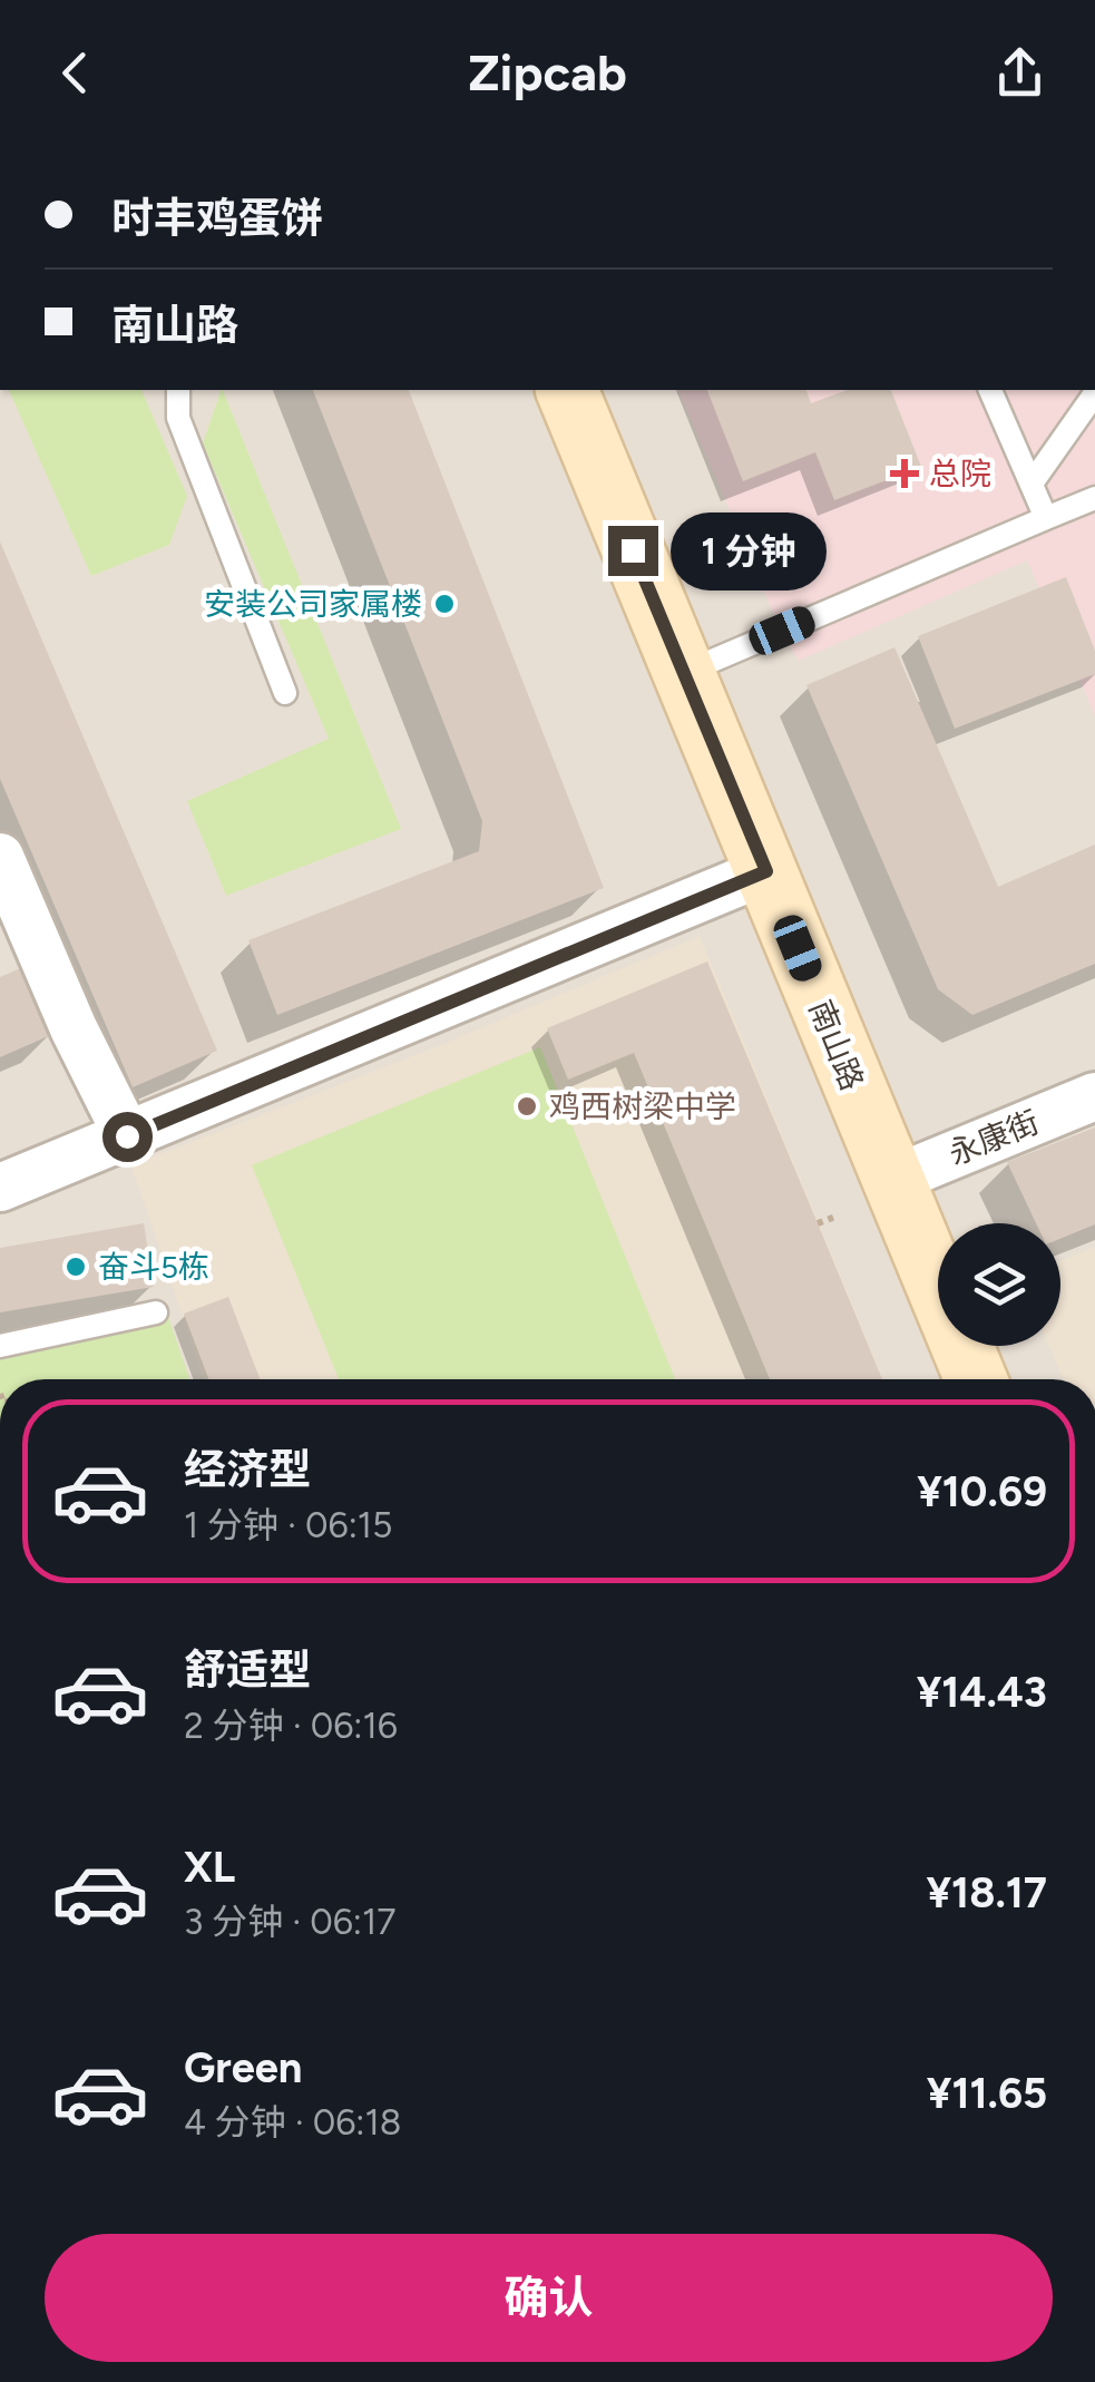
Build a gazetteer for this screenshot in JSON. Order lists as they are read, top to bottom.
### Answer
{
  "streets": {
    "street": ["南山路", "永康街"]
  },
  "crossings": [
    ["南山路", "永康街"]
  ],
  "places": {
    "health": ["总院"],
    "other": ["安装公司家属楼", "鸡西树梁中学", "奋斗5栋"]
  },
  "page": {
    "header": "Zipcab",
    "banner": ["时丰鸡蛋饼", "南山路"],
    "bubble": "1 分钟",
    "list": [
      {
        "name": "经济型",
        "note": "1 分钟 · 06:15",
        "value": "¥10.69"
      },
      {
        "name": "舒适型",
        "note": "2 分钟 · 06:16",
        "value": "¥14.43"
      },
      {
        "name": "XL",
        "note": "3 分钟 · 06:17",
        "value": "¥18.17"
      },
      {
        "name": "Green",
        "note": "4 分钟 · 06:18",
        "value": "¥11.65"
      }
    ],
    "buttons": "确认"
  }
}
